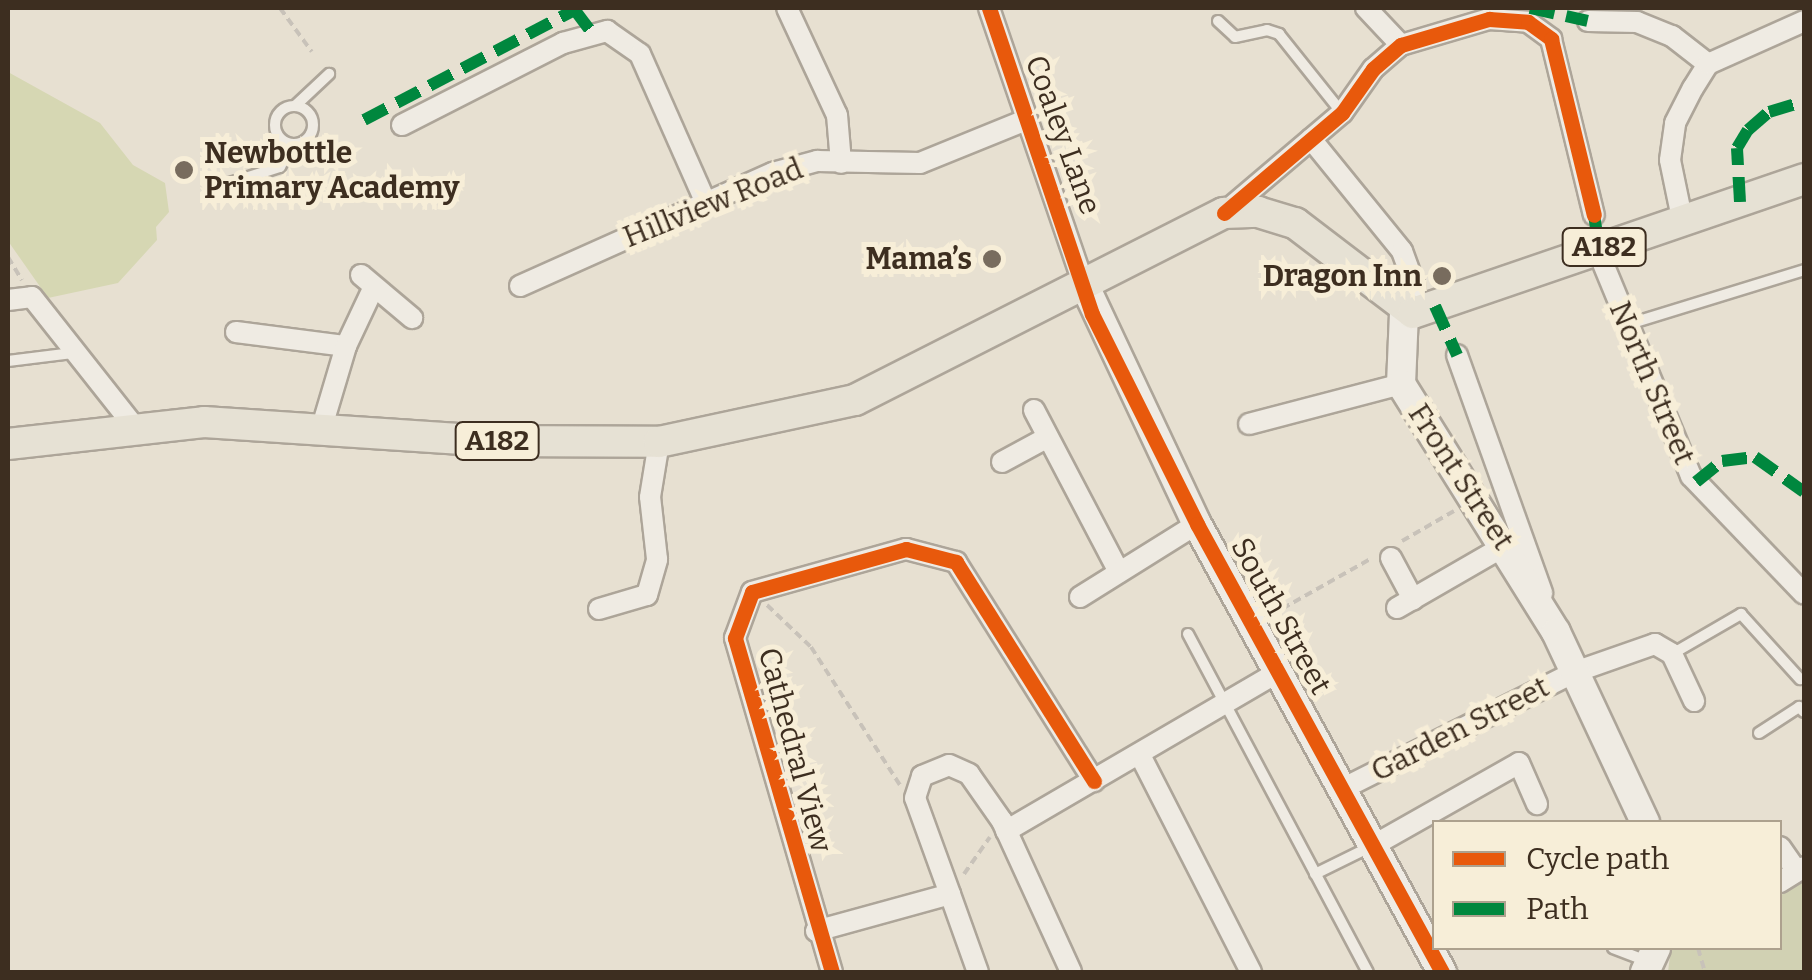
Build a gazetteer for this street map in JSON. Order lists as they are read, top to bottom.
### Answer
{
  "streets": {
    "main road": ["A182"],
    "street": [
      "Coaley Lane",
      "Hillview Road",
      "North Street",
      "Front Street",
      "South Street",
      "Garden Street",
      "Cathedral View"
    ]
  },
  "crossings": [
    ["Coaley Lane", "Hillview Road"],
    ["Coaley Lane", "A182"],
    ["Coaley Lane", "South Street"],
    ["A182", "North Street"],
    ["A182", "Front Street"],
    ["A182", "South Street"],
    ["Front Street", "Garden Street"],
    ["South Street", "Garden Street"]
  ],
  "places": ["Newbottle Primary Academy", "Mama’s", "Dragon Inn"],
  "legend": ["Cycle path", "Path"]
}
